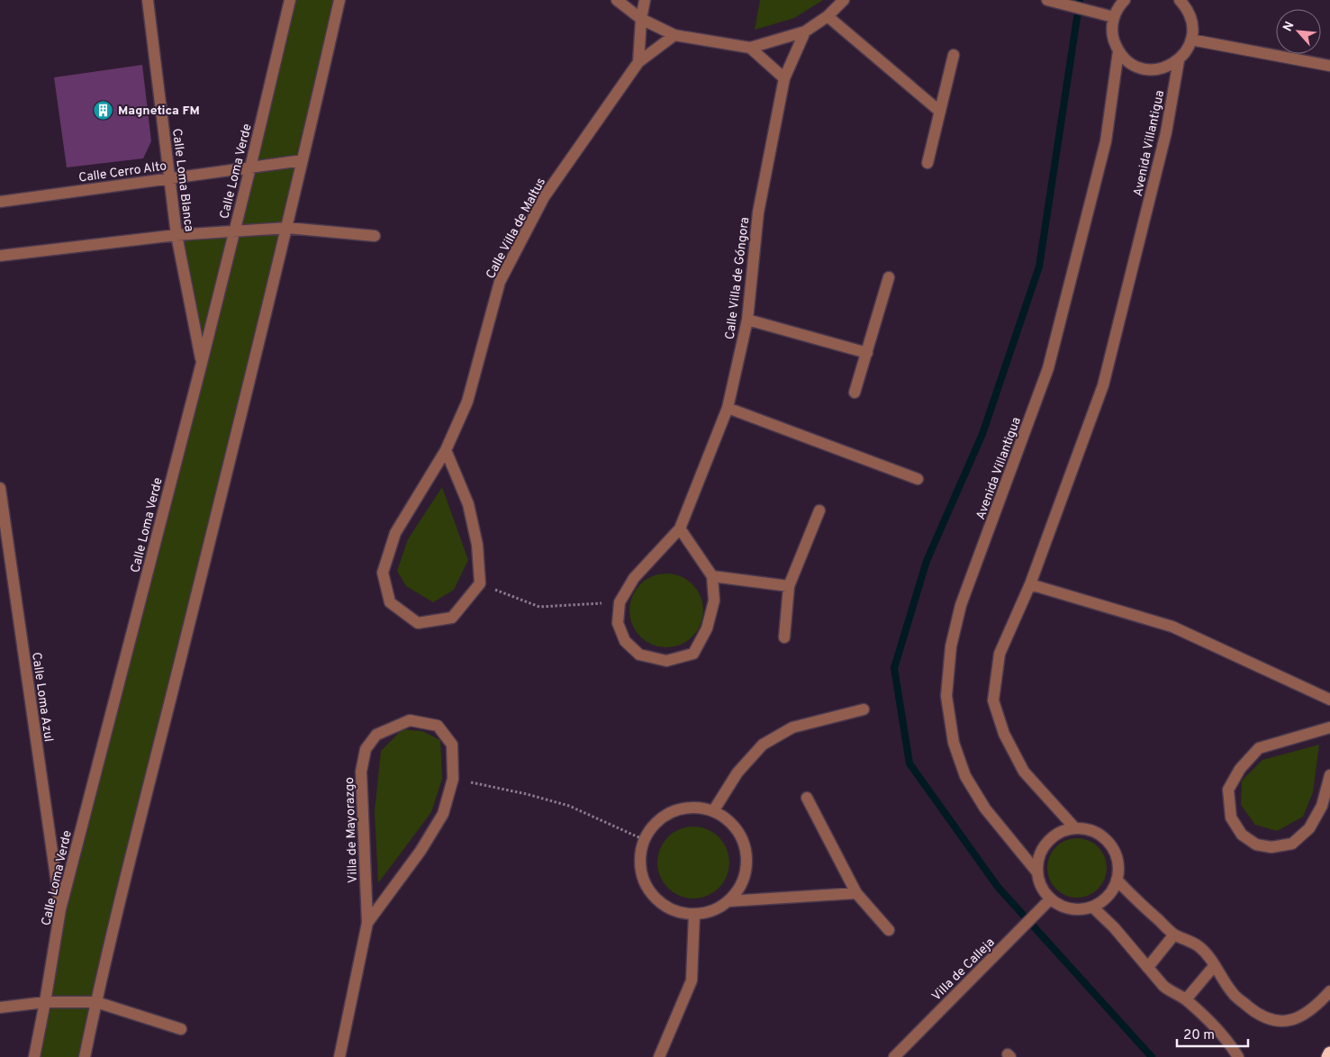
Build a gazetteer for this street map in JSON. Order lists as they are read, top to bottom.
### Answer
{
  "streets": {
    "street": [
      "Avenida Villantigua",
      "Calle Cerro Alto",
      "Calle Loma Verde",
      "Calle Loma Blanca",
      "Calle Villa de Maltus",
      "Calle Villa de Góngora",
      "Calle Loma Azul",
      "Villa de Mayorazgo",
      "Villa de Calleja"
    ]
  },
  "crossings": [
    ["Avenida Villantigua", "Villa de Calleja"],
    ["Calle Cerro Alto", "Calle Loma Verde"],
    ["Calle Cerro Alto", "Calle Loma Blanca"],
    ["Calle Loma Verde", "Calle Loma Blanca"],
    ["Calle Loma Verde", "Calle Loma Azul"]
  ],
  "places": {
    "building": ["Magnetica FM"]
  },
  "scale_bar": "20 m",
  "north": "top left"
}
